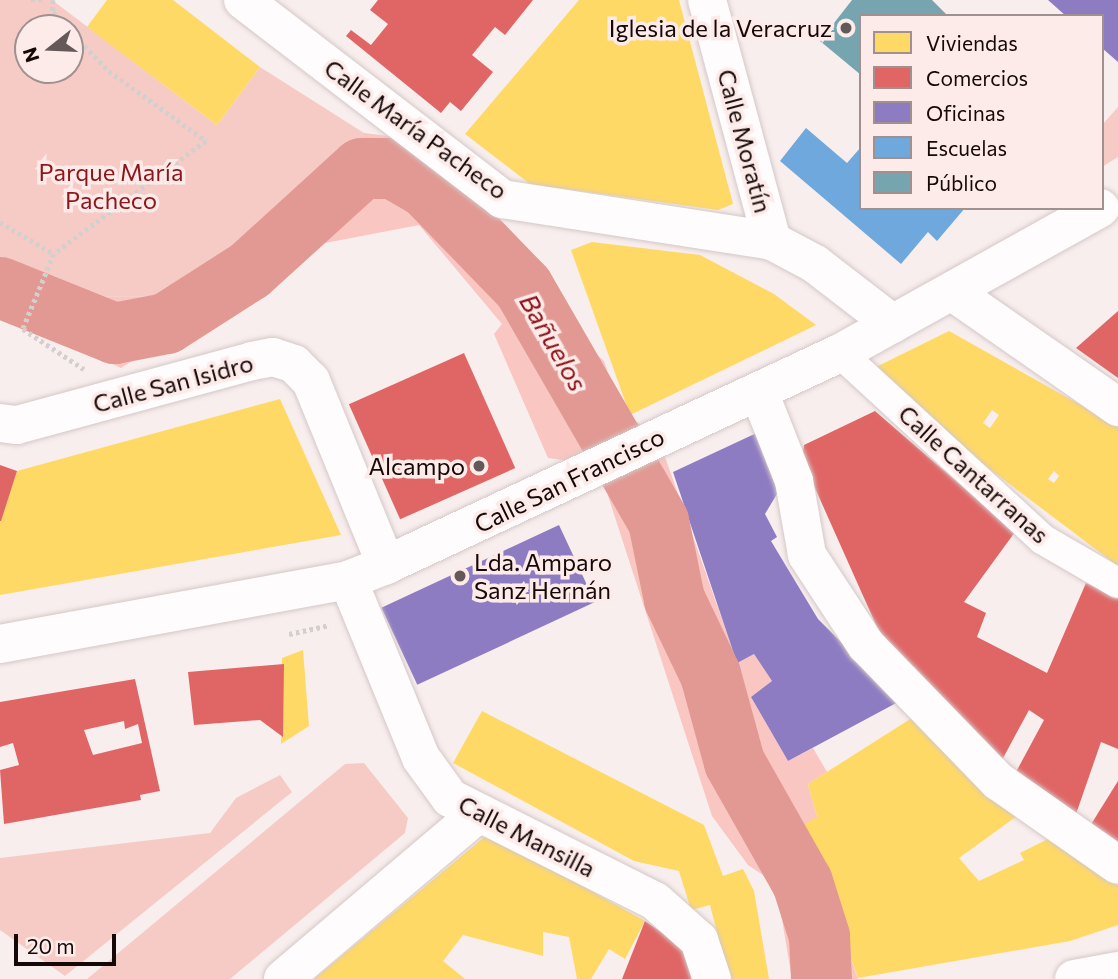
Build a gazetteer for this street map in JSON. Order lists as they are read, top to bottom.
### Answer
{
  "streets": {
    "street": [
      "Calle María Pacheco",
      "Calle Moratín",
      "Calle San Isidro",
      "Calle Cantarranas",
      "Calle San Francisco",
      "Calle Mansilla"
    ]
  },
  "crossings": [
    ["Calle María Pacheco", "Calle Moratín"],
    ["Calle María Pacheco", "Calle San Francisco"],
    ["Calle San Isidro", "Calle San Francisco"],
    ["Calle Cantarranas", "Calle San Francisco"],
    ["Calle San Francisco", "Calle Mansilla"]
  ],
  "water": ["Bañuelos"],
  "parks": ["Parque María Pacheco"],
  "places": ["Iglesia de la Veracruz", "Alcampo", "Lda. Amparo Sanz Hernán"],
  "legend": [
    "Viviendas",
    "Comercios",
    "Oficinas",
    "Escuelas",
    "Público"
  ],
  "scale_bar": "20 m",
  "north": "left"
}
